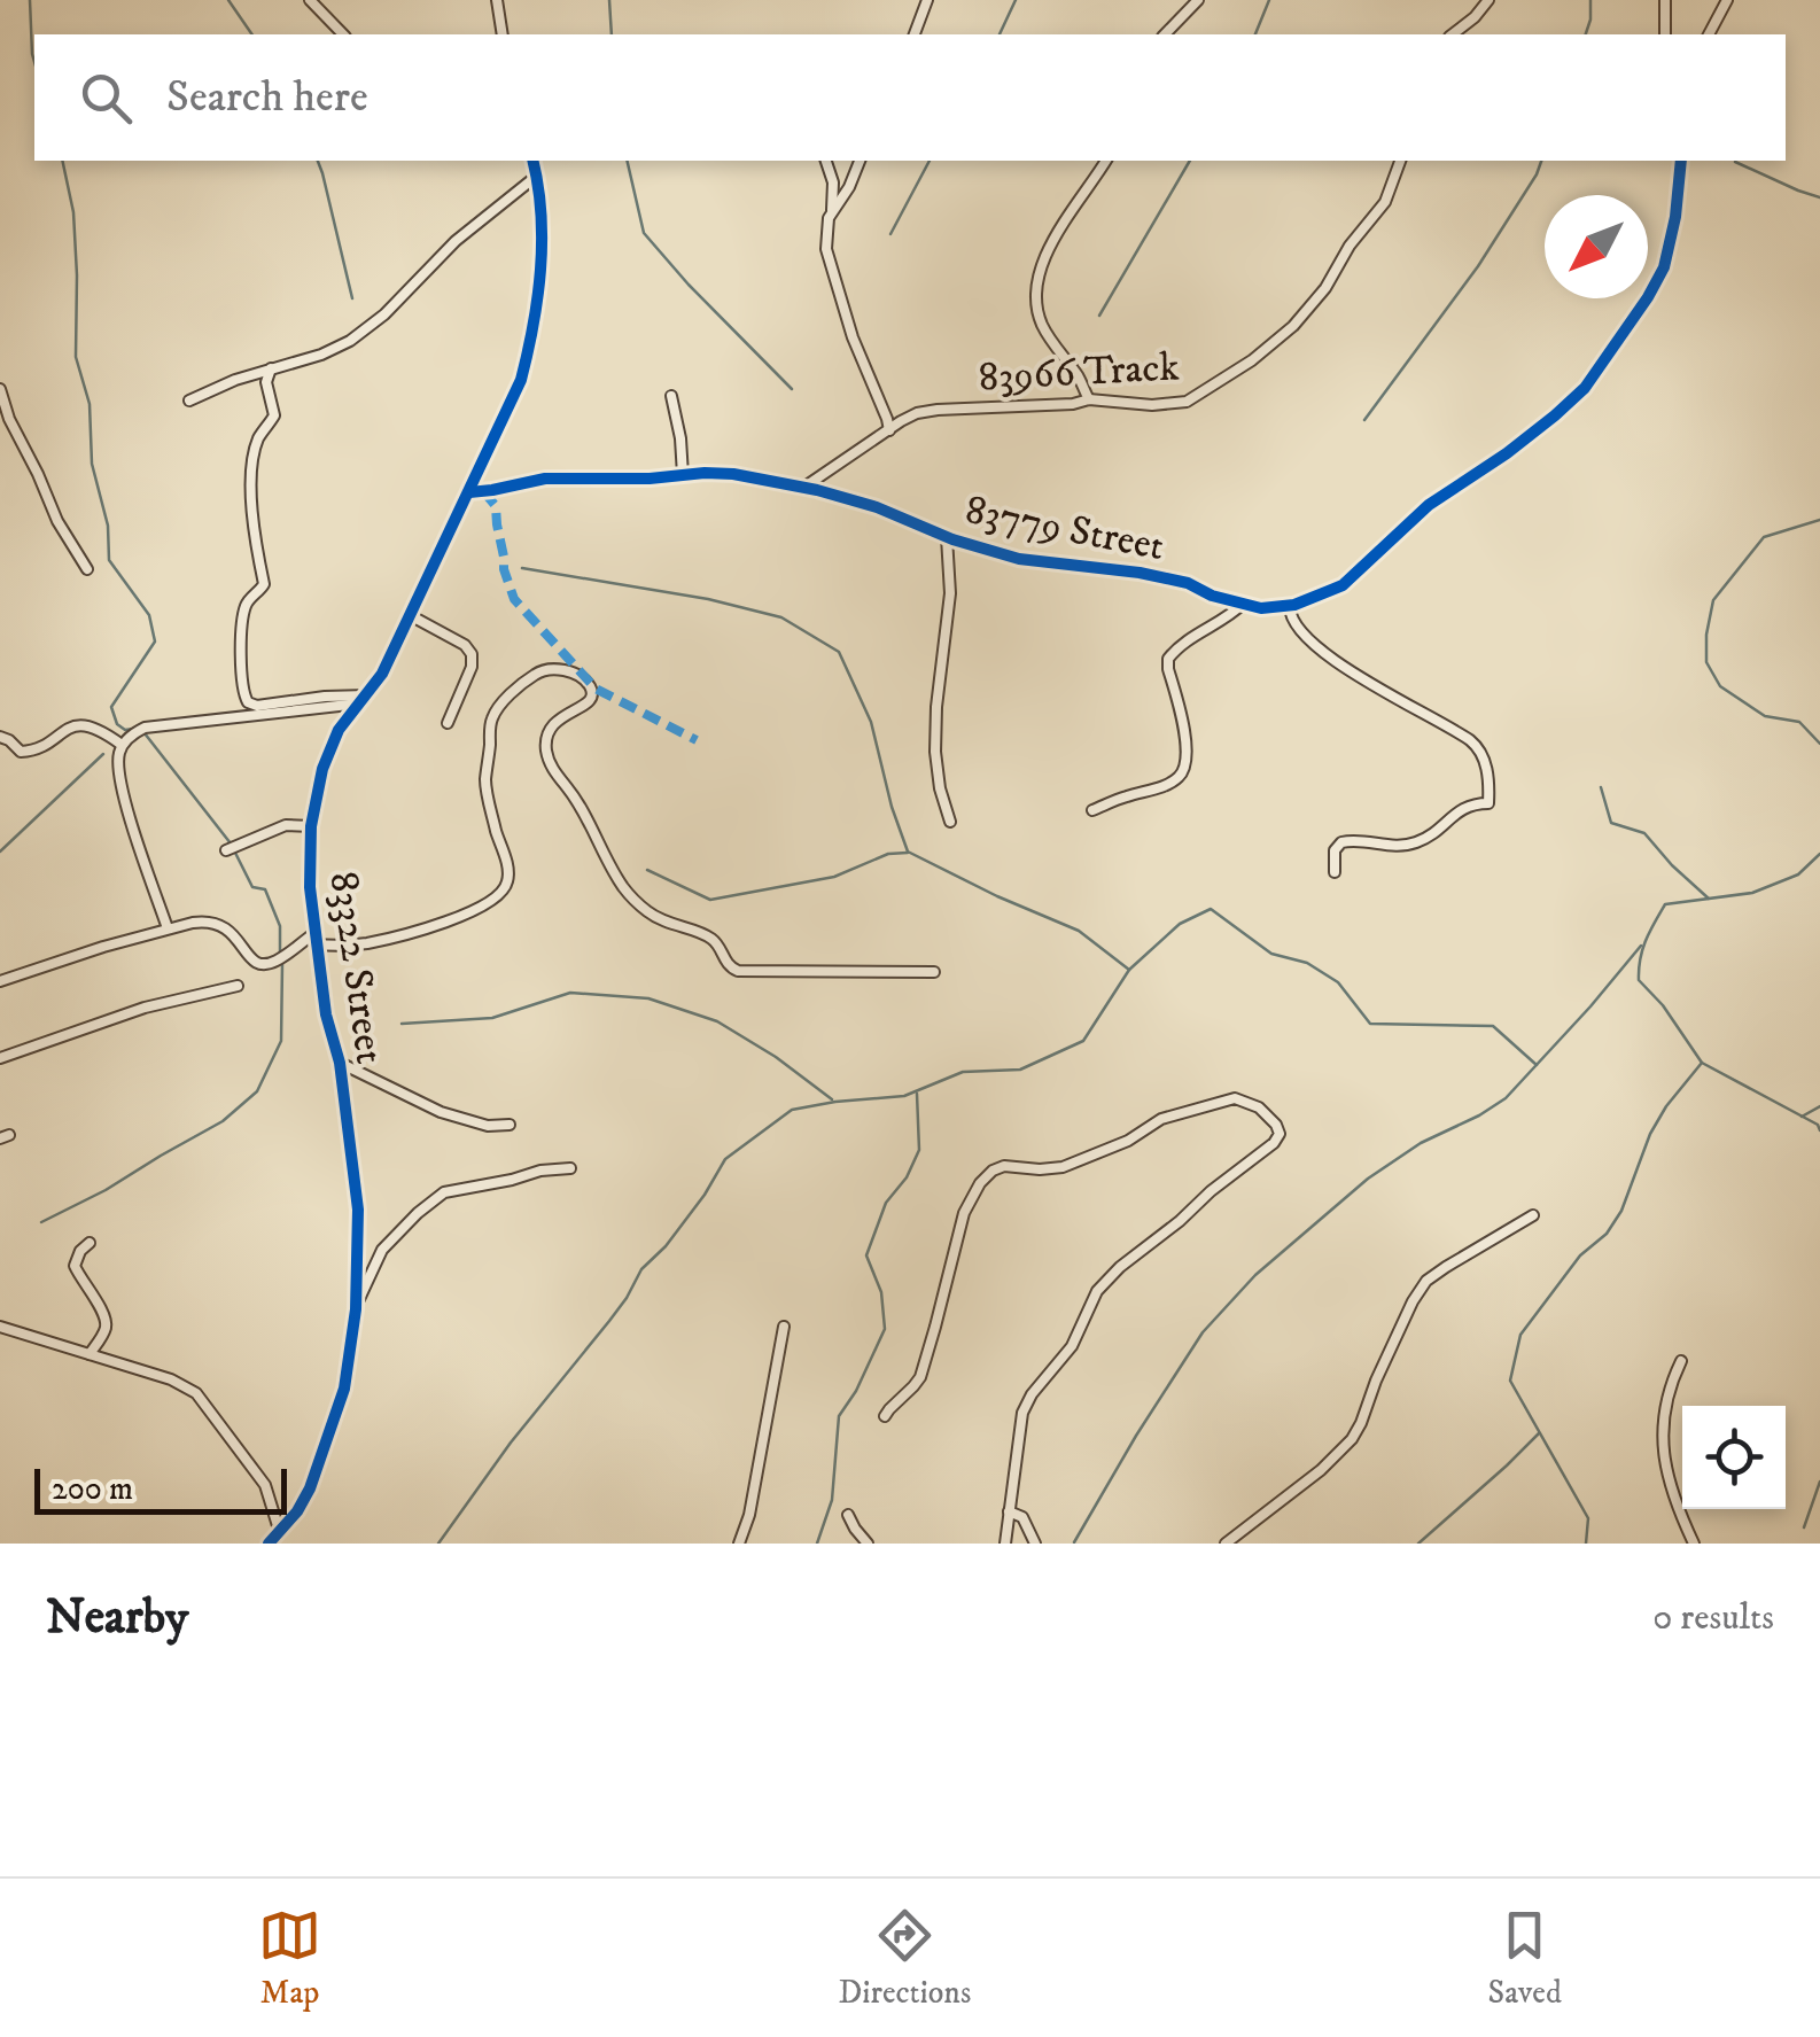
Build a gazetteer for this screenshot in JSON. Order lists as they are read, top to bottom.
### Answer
{
  "streets": {
    "street": ["83966 Track", "83779 Street", "83322 Street"]
  },
  "crossings": [
    ["83966 Track", "83779 Street"],
    ["83779 Street", "83322 Street"]
  ],
  "scale_bar": "200 m",
  "north": "bottom left",
  "page": {
    "search": "Search here",
    "scale": "200 m",
    "heading": ["Nearby", "0 results"],
    "nav": ["Map", "Directions", "Saved"]
  }
}
